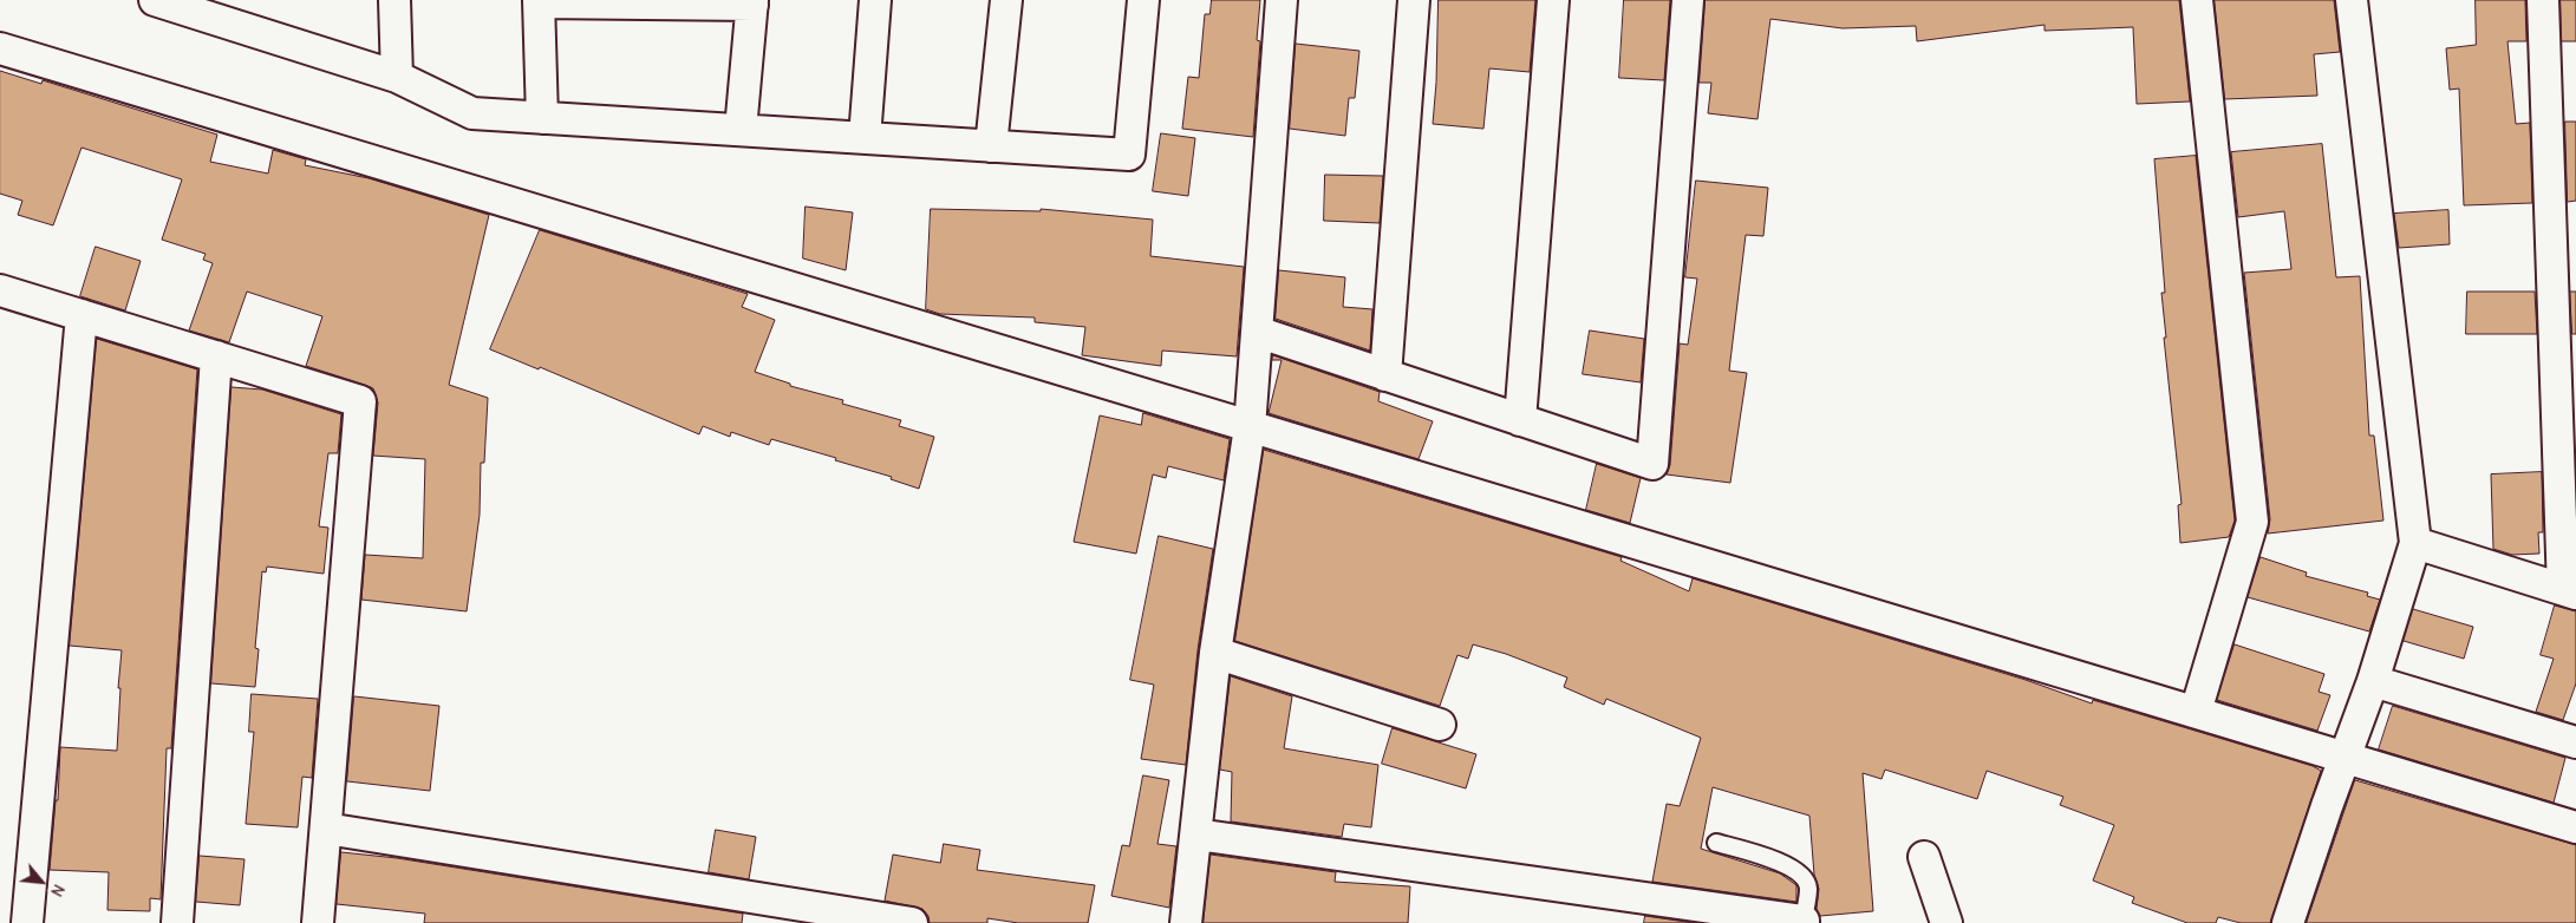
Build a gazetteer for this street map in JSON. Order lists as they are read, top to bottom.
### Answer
{
  "north": "bottom right"
}
